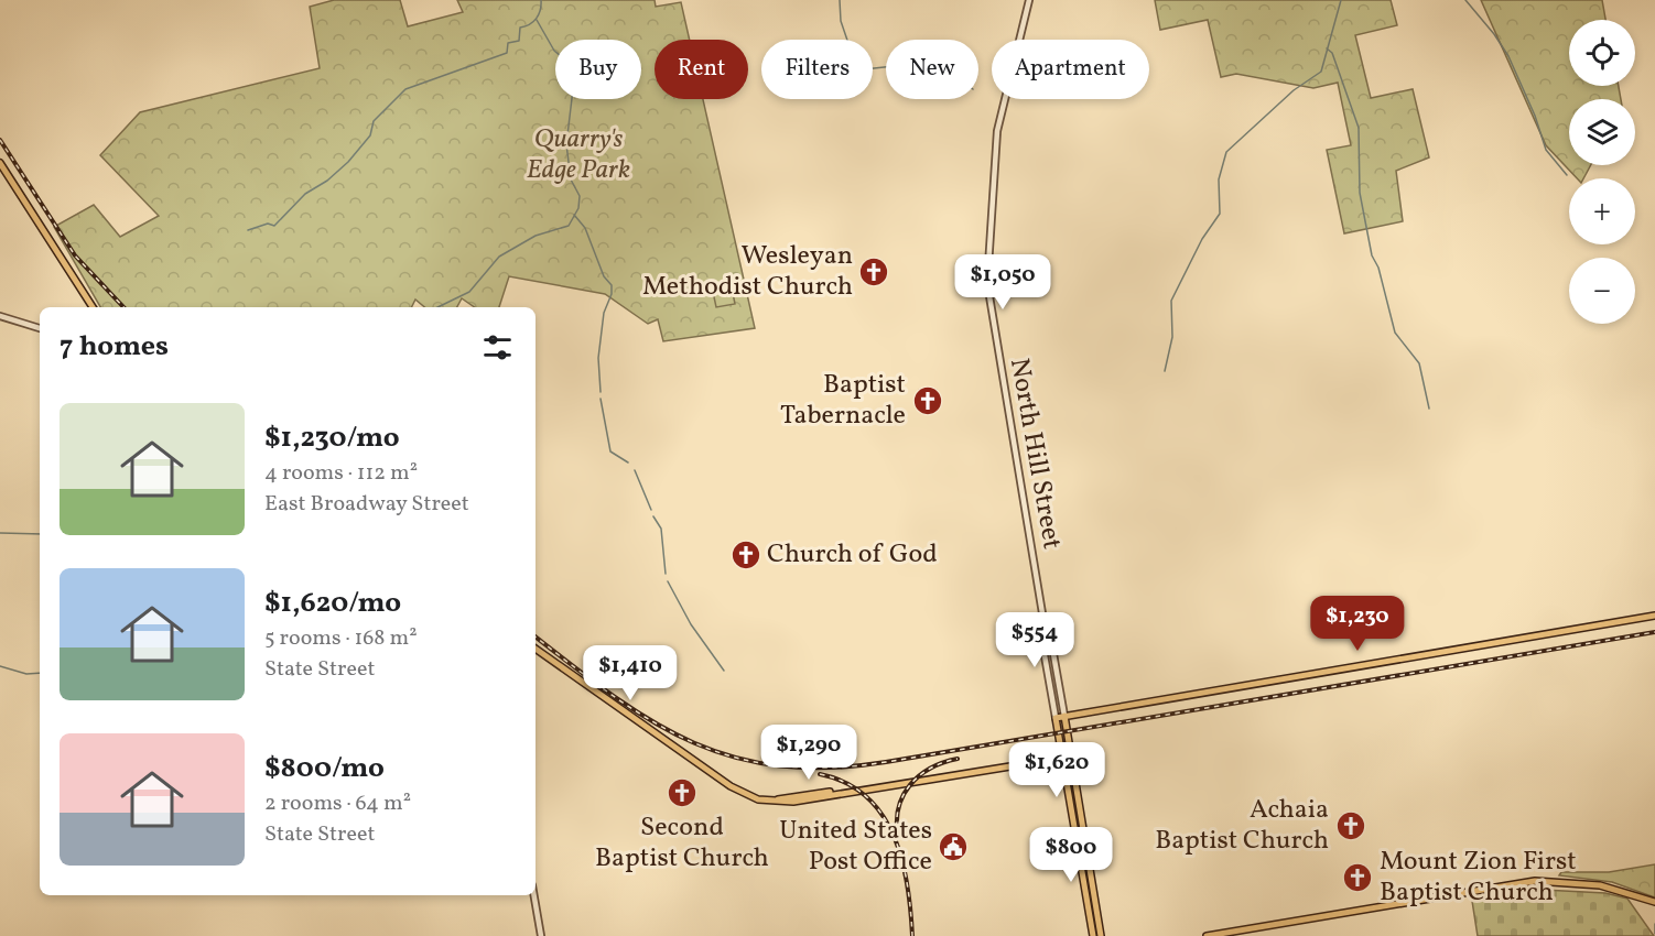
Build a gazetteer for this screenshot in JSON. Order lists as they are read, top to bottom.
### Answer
{
  "streets": {
    "street": ["North Hill Street"]
  },
  "parks": ["Quarry's Edge Park"],
  "places": {
    "church": [
      "Wesleyan Methodist Church",
      "Baptist Tabernacle",
      "Church of God",
      "Second Baptist Church",
      "Achaia Baptist Church",
      "Mount Zion First Baptist Church"
    ],
    "public building": ["United States Post Office"]
  },
  "page": {
    "map_buttons": ["+", "−"],
    "chip": [
      "Buy",
      "Rent",
      "Filters",
      "New",
      "Apartment"
    ],
    "price": [
      "$1,050",
      "$1,230",
      "$554",
      "$1,410",
      "$1,290",
      "$1,620",
      "$800"
    ],
    "heading": "7 homes",
    "list": [
      {
        "name": "$1,230/mo",
        "note": "4 rooms · 112 m² · East Broadway Street"
      },
      {
        "name": "$1,620/mo",
        "note": "5 rooms · 168 m² · State Street"
      },
      {
        "name": "$800/mo",
        "note": "2 rooms · 64 m² · State Street"
      }
    ]
  }
}
